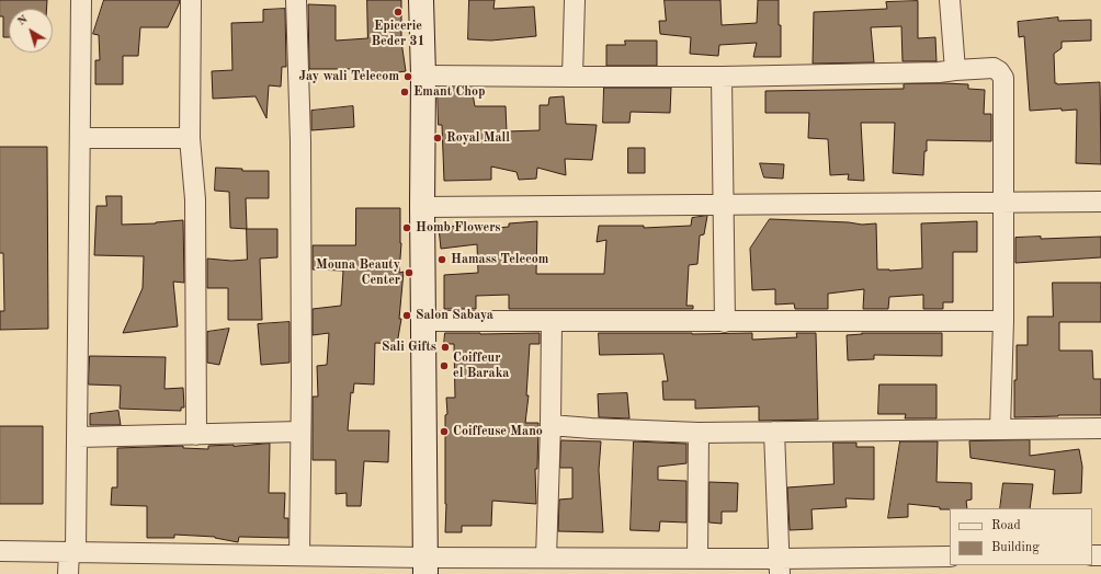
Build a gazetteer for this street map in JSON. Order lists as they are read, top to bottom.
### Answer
{
  "places": [
    "Epicerie Beder 31",
    "Jay wali Telecom",
    "Emant Chop",
    "Royal Mall",
    "Homb Flowers",
    "Hamass Telecom",
    "Mouna Beauty Center",
    "Salon Sabaya",
    "Sali Gifts",
    "Coiffeur el Baraka",
    "Coiffeuse Mano"
  ],
  "legend": ["Road", "Building"],
  "north": "top left"
}
